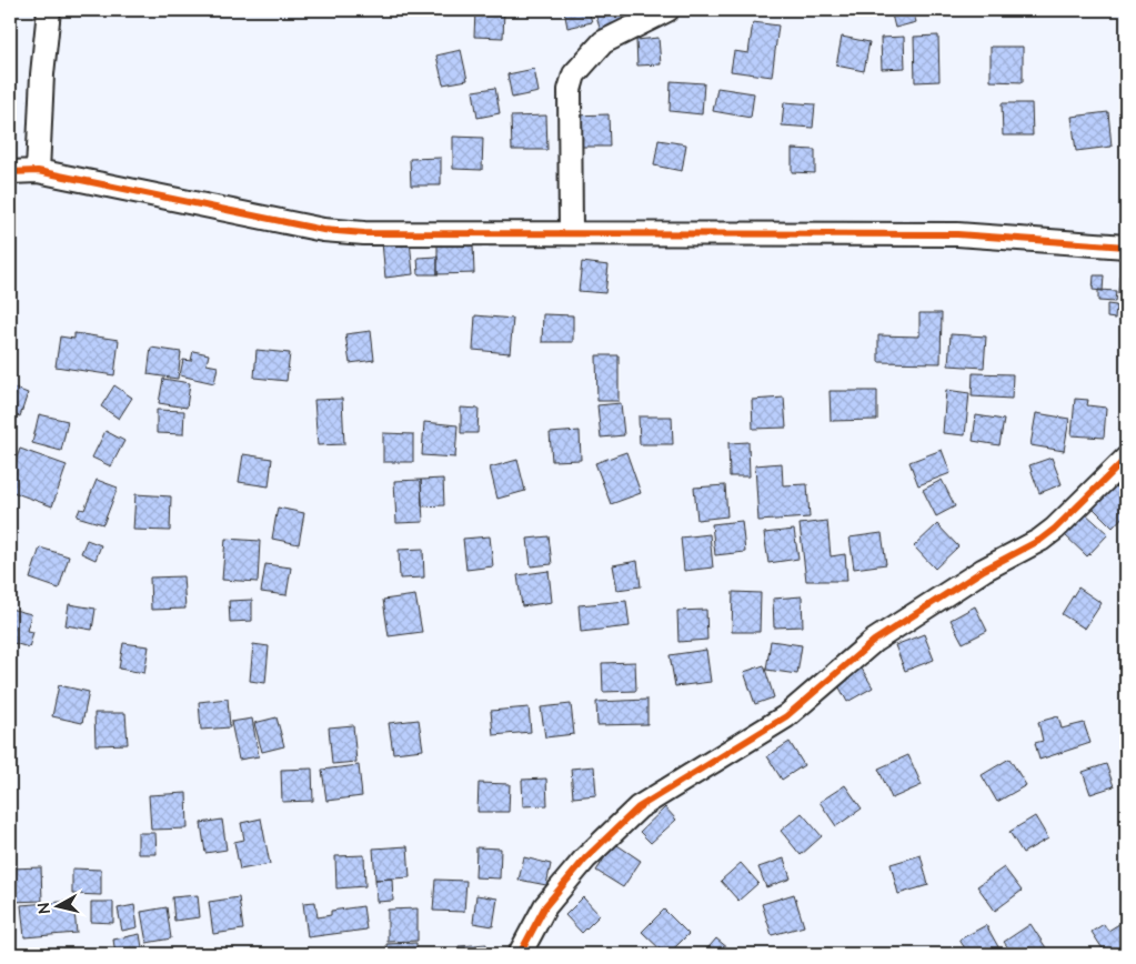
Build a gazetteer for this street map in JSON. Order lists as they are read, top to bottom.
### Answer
{
  "north": "left"
}
